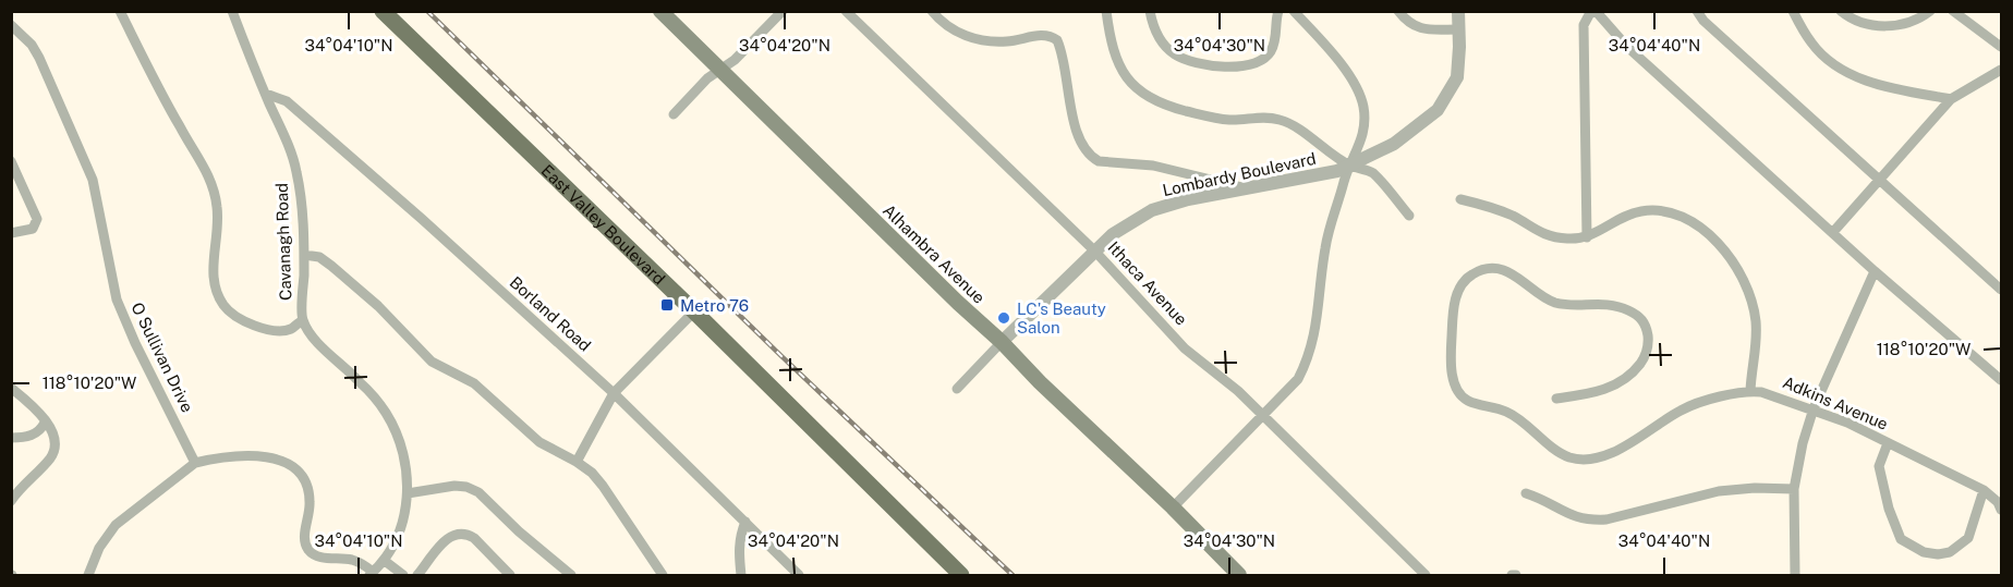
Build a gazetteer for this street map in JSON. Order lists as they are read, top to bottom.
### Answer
{
  "streets": {
    "main road": ["East Valley Boulevard", "Alhambra Avenue"],
    "street": [
      "Lombardy Boulevard",
      "Cavanagh Road",
      "Ithaca Avenue",
      "Borland Road",
      "O Sullivan Drive",
      "Adkins Avenue"
    ]
  },
  "crossings": [
    ["Lombardy Boulevard", "Alhambra Avenue"],
    ["Lombardy Boulevard", "Ithaca Avenue"],
    ["Cavanagh Road", "Borland Road"]
  ],
  "places": {
    "transit": ["Metro 76"],
    "other": ["LC's Beauty Salon"]
  },
  "coordinates": [
    "34°04'10\"N",
    "34°04'20\"N",
    "34°04'30\"N",
    "34°04'40\"N",
    "118°10'20\"W"
  ]
}
